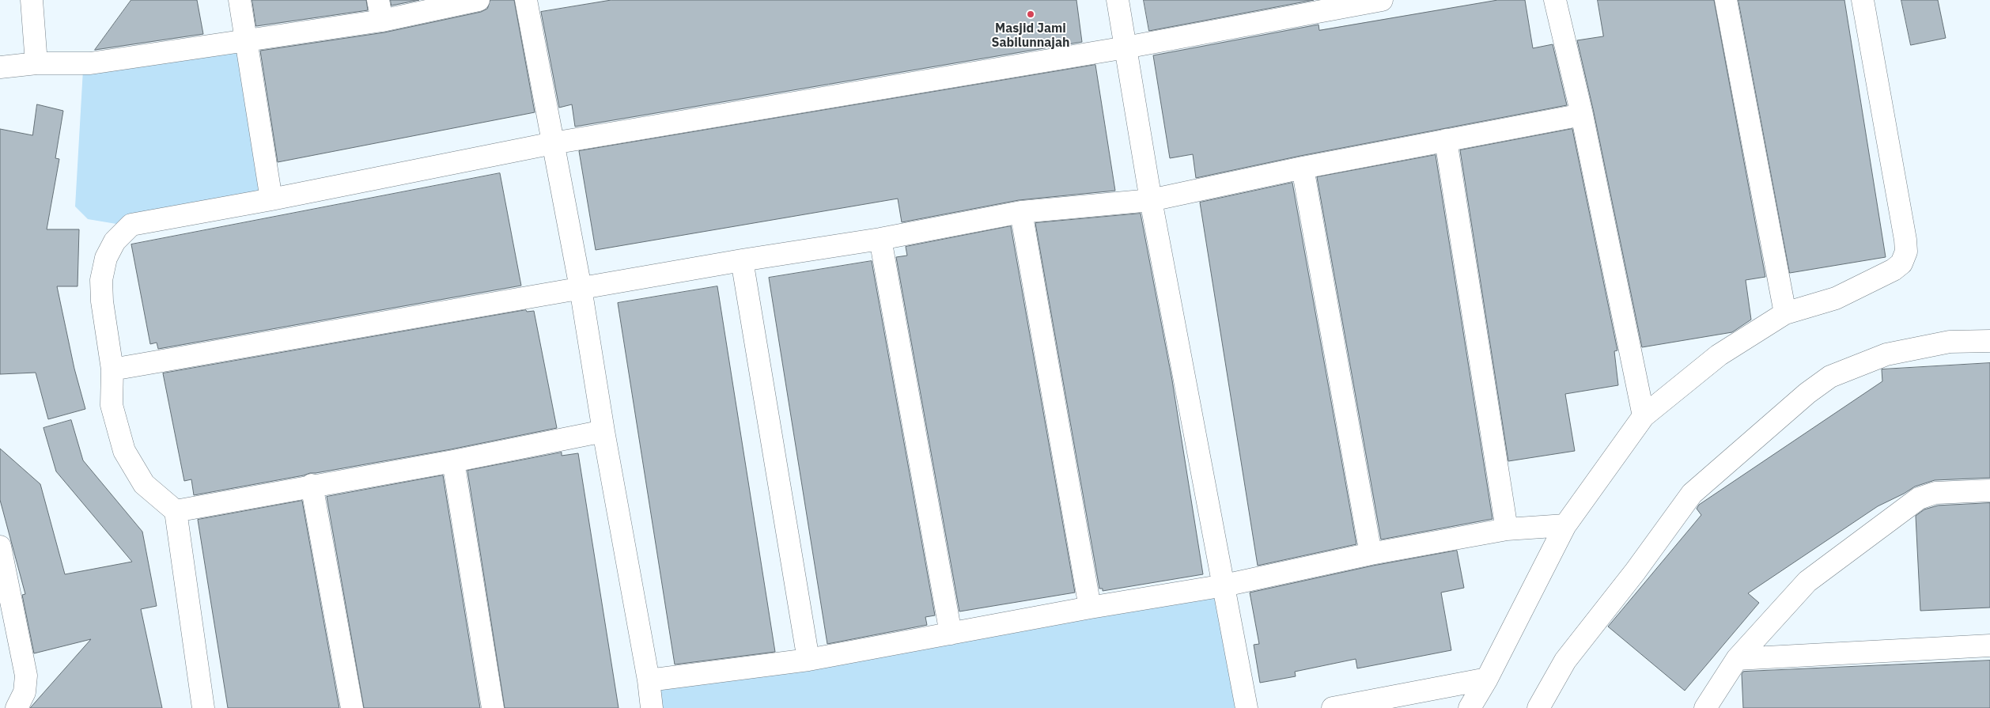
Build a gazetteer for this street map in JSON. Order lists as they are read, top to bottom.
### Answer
{
  "places": ["Masjid Jami Sabilunnajah"]
}
